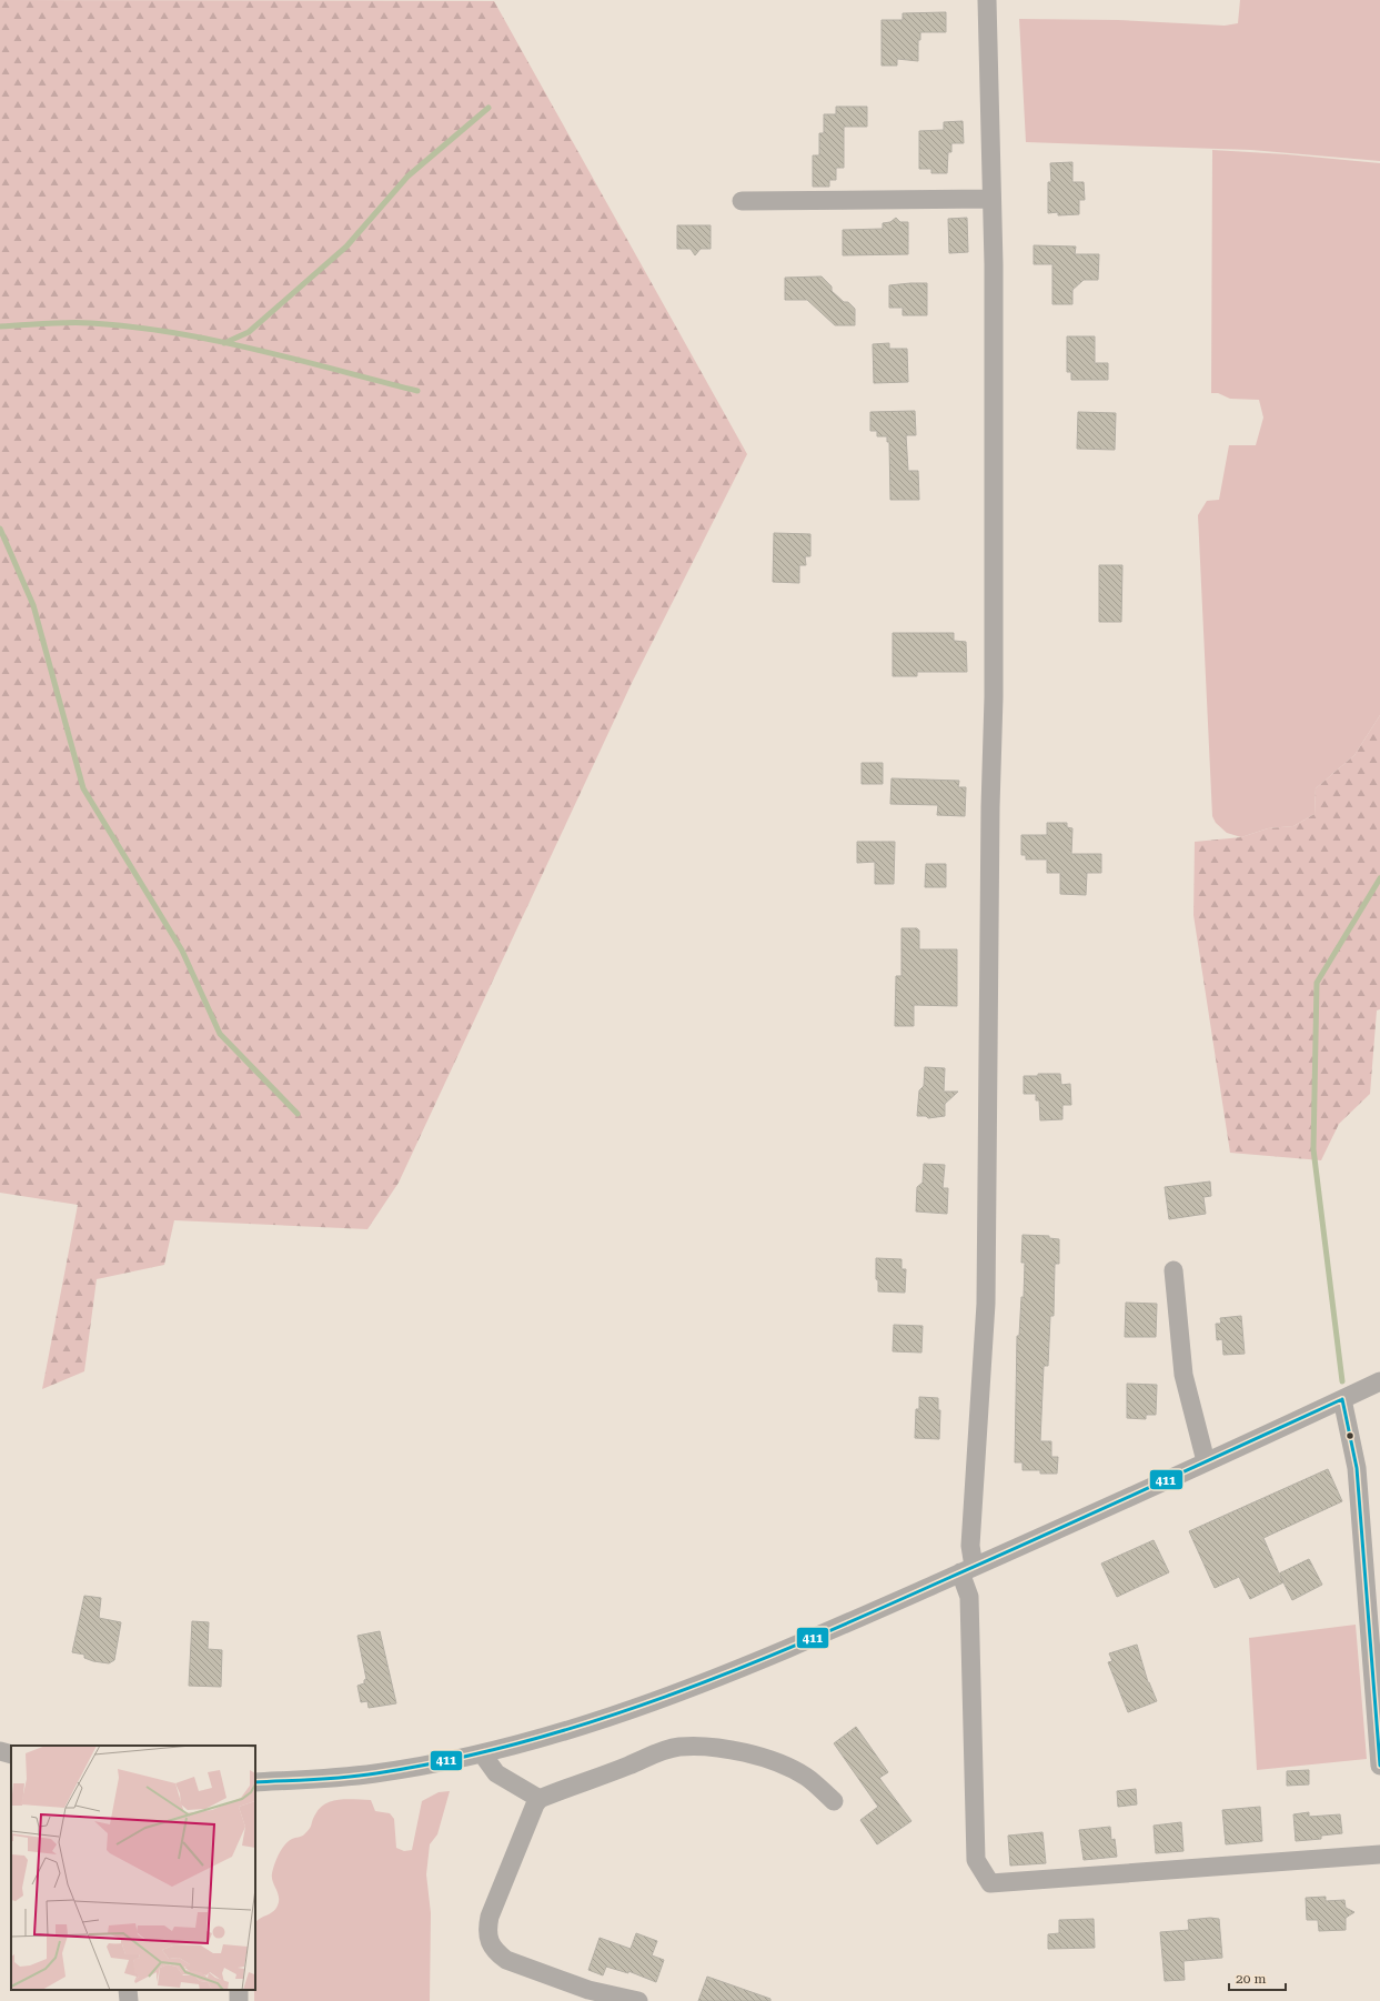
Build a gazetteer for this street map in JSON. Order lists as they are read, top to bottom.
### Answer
{
  "lines": ["transit line 411"],
  "scale_bar": "20 m"
}
